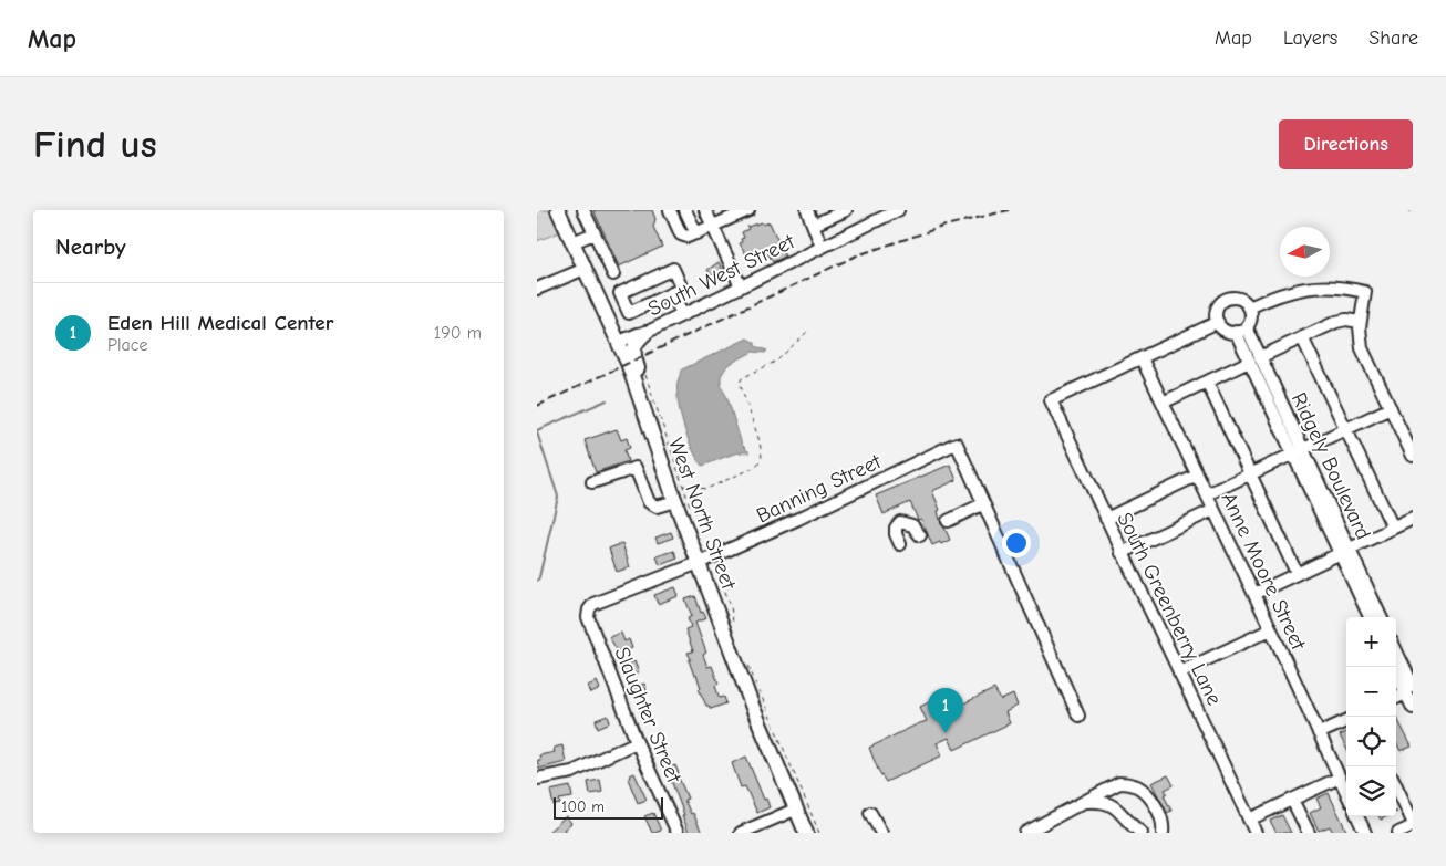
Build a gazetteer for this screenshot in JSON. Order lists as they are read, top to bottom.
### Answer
{
  "streets": {
    "main road": ["West North Street"],
    "street": [
      "South West Street",
      "Ridgely Boulevard",
      "Banning Street",
      "Anne Moore Street",
      "South Greenberry Lane",
      "Slaughter Street"
    ]
  },
  "crossings": [
    ["South West Street", "West North Street"],
    ["Banning Street", "West North Street"],
    ["Banning Street", "Slaughter Street"],
    ["Anne Moore Street", "South Greenberry Lane"]
  ],
  "scale_bar": "100 m",
  "north": "left",
  "page": {
    "header": "Map",
    "nav": ["Map", "Layers", "Share"],
    "buttons": "Directions",
    "title": "Find us",
    "heading": "Nearby",
    "list": [
      {
        "mark": "1",
        "name": "Eden Hill Medical Center",
        "note": "Place",
        "value": "190 m"
      }
    ],
    "map_buttons": ["+", "−"],
    "pins": "1",
    "scale": "100 m"
  }
}
